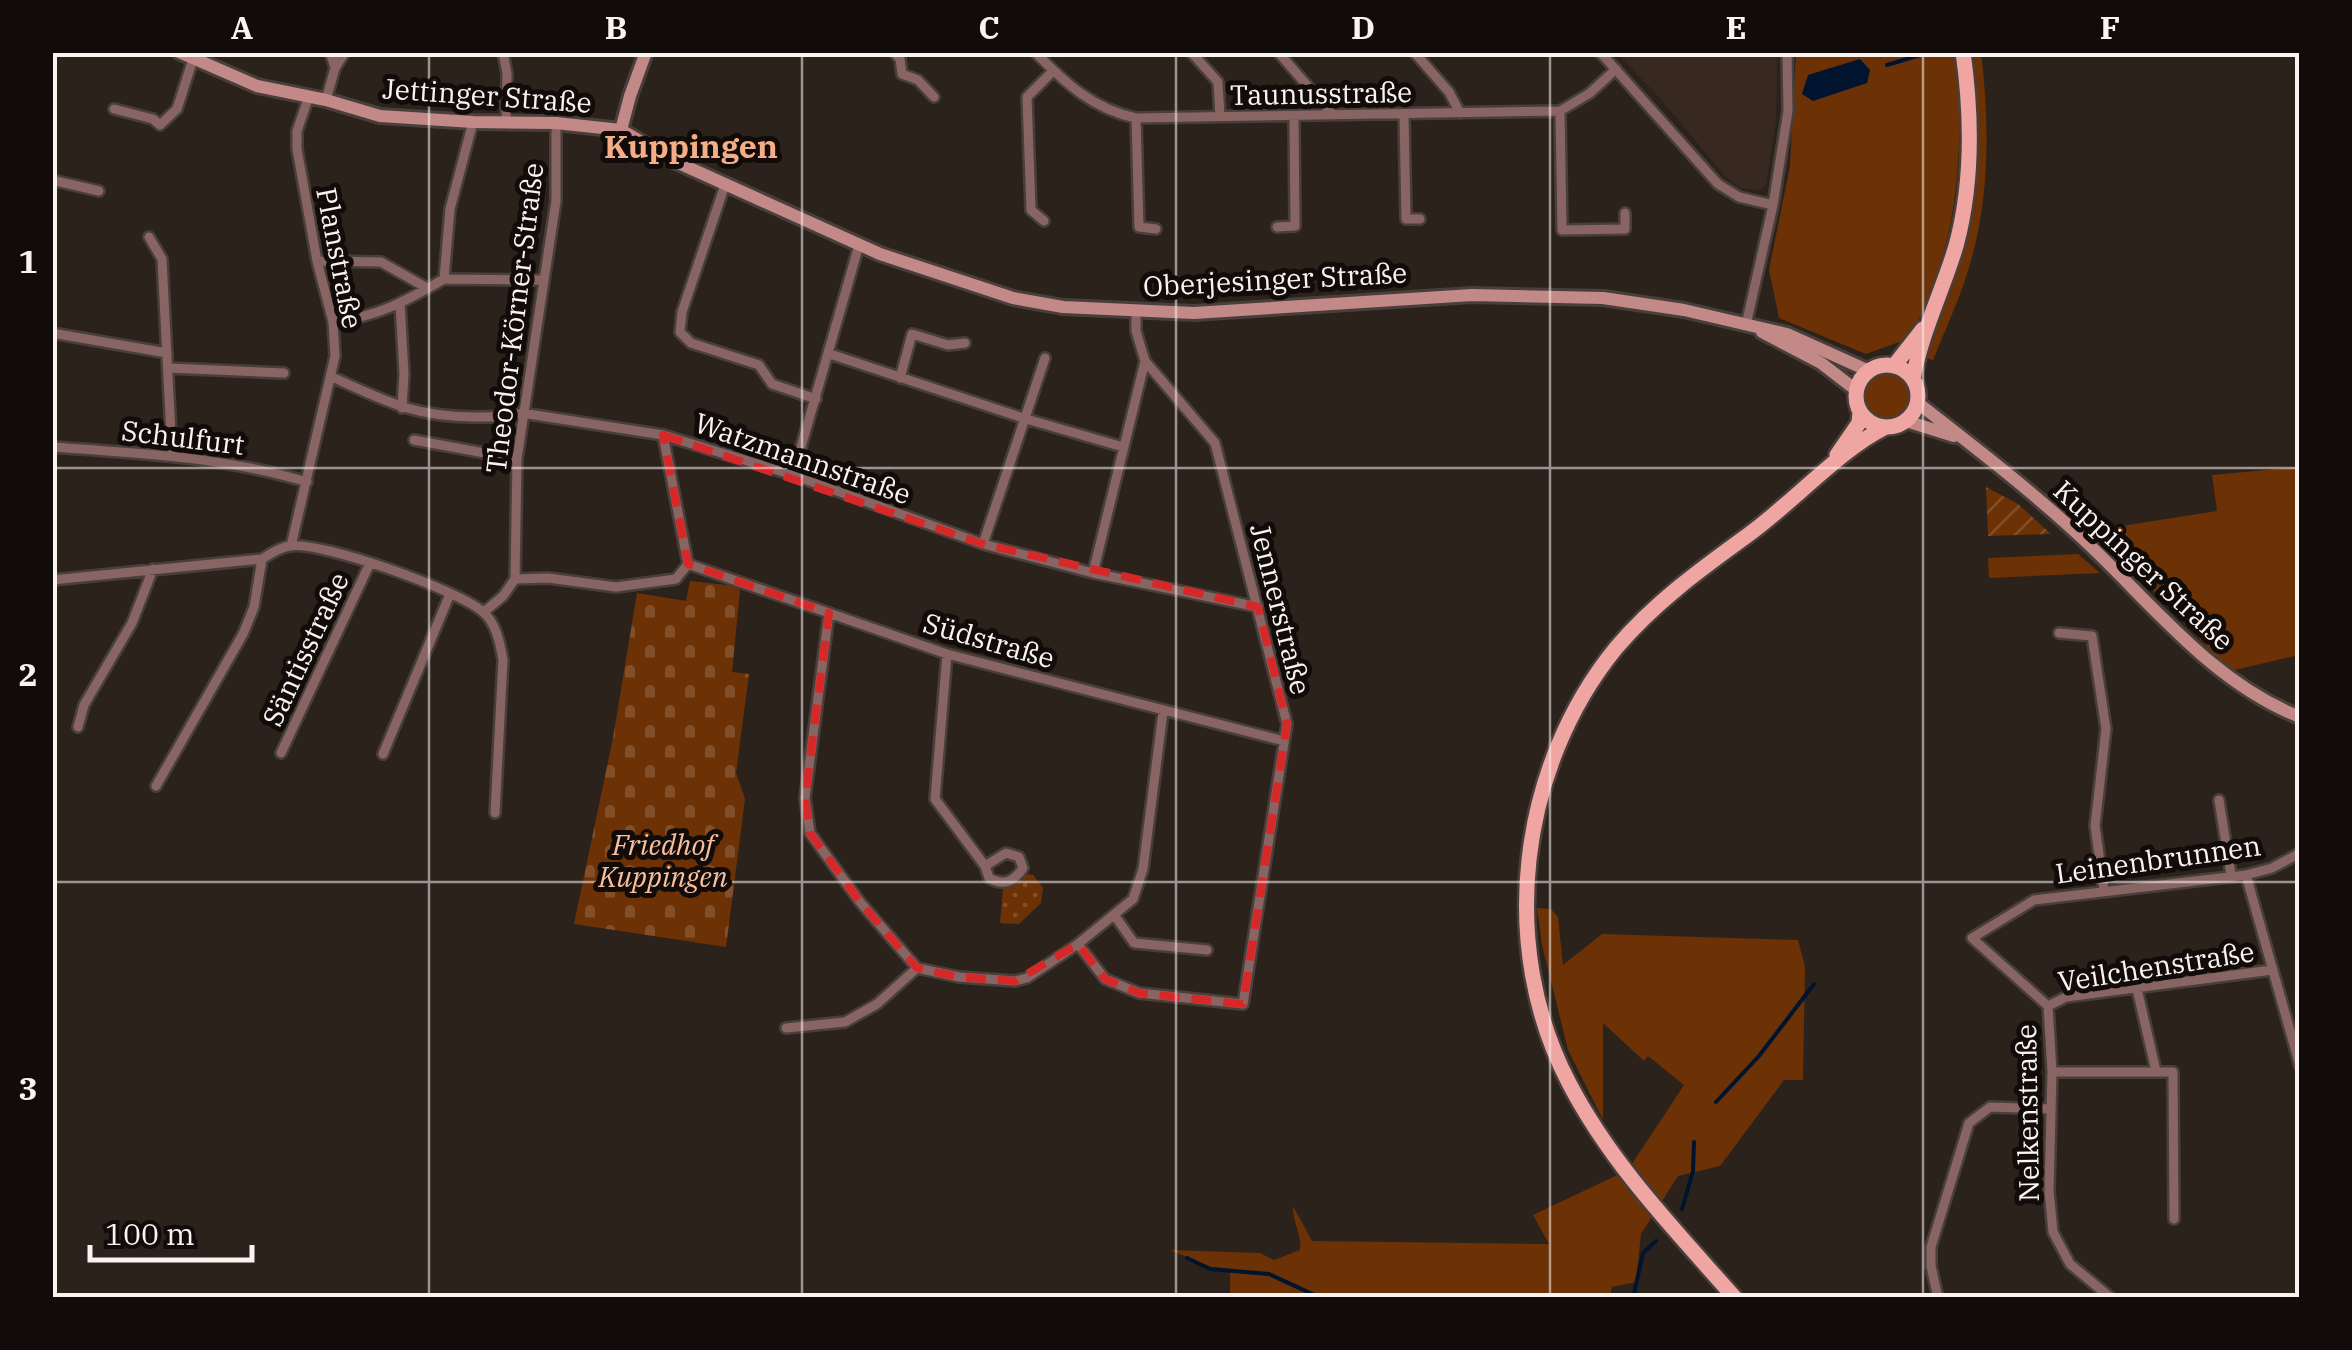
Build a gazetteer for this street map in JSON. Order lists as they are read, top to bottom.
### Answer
{
  "streets": {
    "main road": ["Jettinger Straße", "Oberjesinger Straße", "Kuppinger Straße"],
    "street": [
      "Taunusstraße",
      "Planstraße",
      "Theodor-Körner-Straße",
      "Schulfurt",
      "Watzmannstraße",
      "Jennerstraße",
      "Südstraße",
      "Säntisstraße",
      "Leinenbrunnen",
      "Veilchenstraße",
      "Nelkenstraße"
    ]
  },
  "crossings": [
    ["Jettinger Straße", "Planstraße"],
    ["Jettinger Straße", "Oberjesinger Straße"],
    ["Jettinger Straße", "Theodor-Körner-Straße"],
    ["Planstraße", "Schulfurt"],
    ["Planstraße", "Watzmannstraße"],
    ["Oberjesinger Straße", "Jennerstraße"],
    ["Theodor-Körner-Straße", "Watzmannstraße"],
    ["Watzmannstraße", "Jennerstraße"],
    ["Jennerstraße", "Südstraße"],
    ["Leinenbrunnen", "Nelkenstraße"],
    ["Veilchenstraße", "Nelkenstraße"]
  ],
  "districts": ["Kuppingen"],
  "parks": ["Friedhof Kuppingen"],
  "scale_bar": "100 m",
  "grid": {
    "columns": [
      "A",
      "B",
      "C",
      "D",
      "E",
      "F"
    ],
    "rows": ["1", "2", "3"]
  }
}
